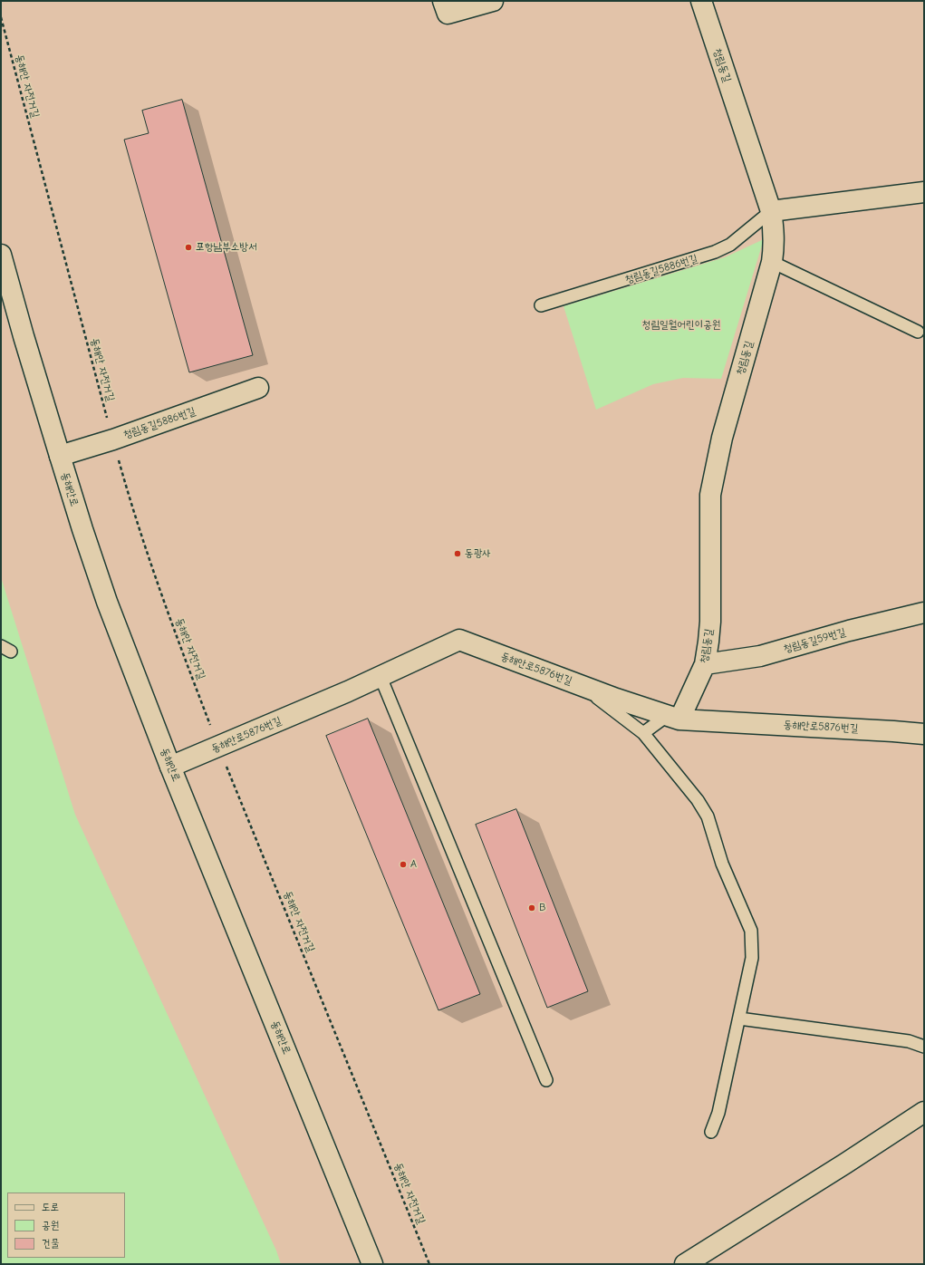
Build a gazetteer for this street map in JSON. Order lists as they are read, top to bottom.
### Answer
{
  "streets": {
    "street": [
      "청림동길",
      "청림동길5886번길",
      "동해안로",
      "청림동길59번길",
      "동해안로5876번길"
    ],
    "path": ["동해안 자전거길"]
  },
  "crossings": [
    ["청림동길", "청림동길5886번길"],
    ["청림동길", "청림동길59번길"],
    ["청림동길", "동해안로5876번길"],
    ["동해안 자전거길", "청림동길5886번길"],
    ["동해안 자전거길", "동해안로5876번길"],
    ["청림동길5886번길", "동해안로"],
    ["동해안로", "동해안로5876번길"]
  ],
  "parks": ["청림일월어린이공원"],
  "places": [
    "포항남부소방서",
    "동광사",
    "A",
    "B"
  ],
  "legend": ["도로", "공원", "건물"]
}
